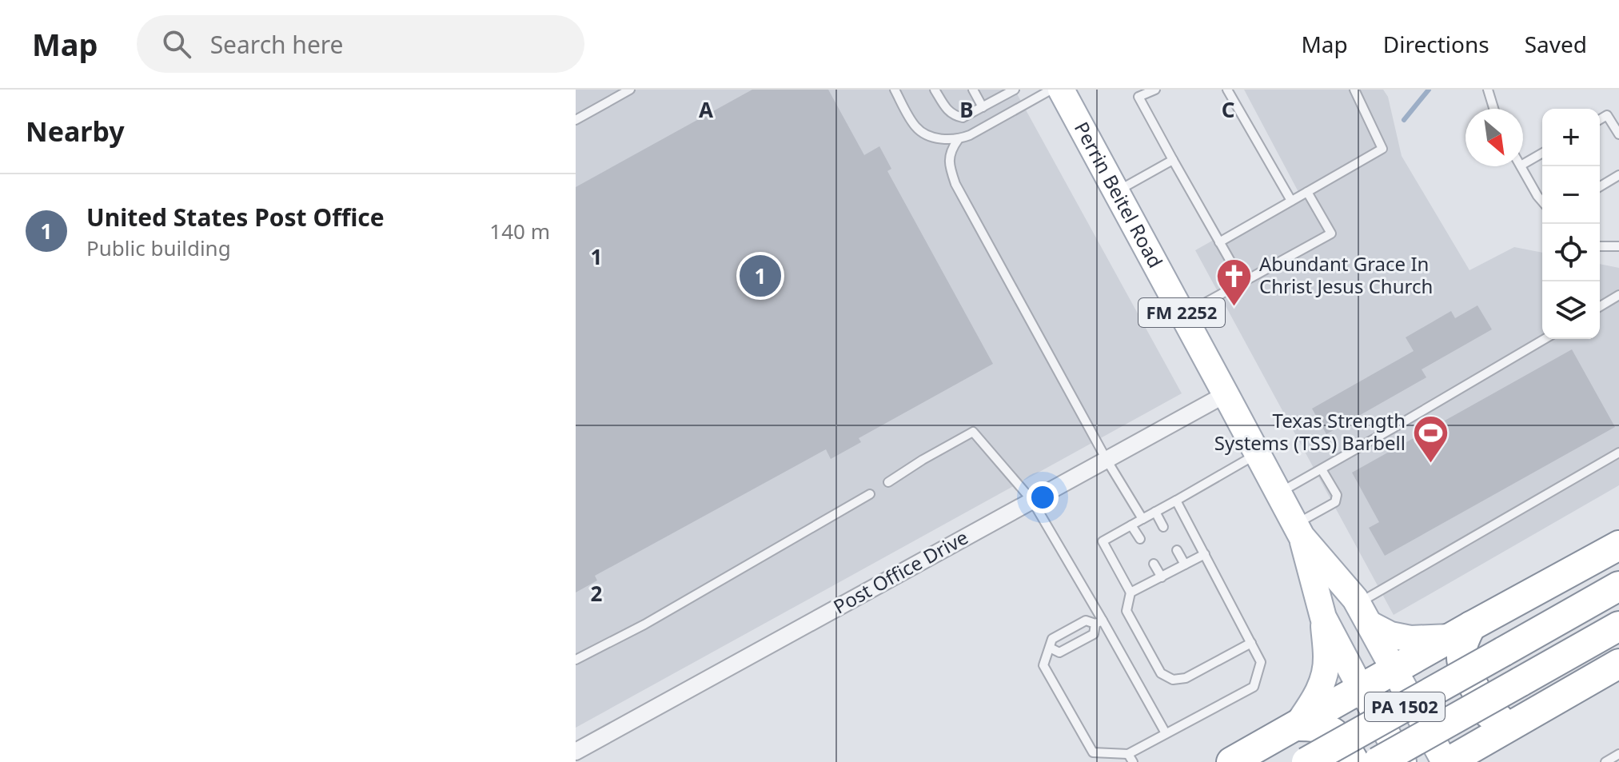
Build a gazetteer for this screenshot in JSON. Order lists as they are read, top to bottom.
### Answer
{
  "streets": {
    "highway": ["PA 1502"],
    "main road": ["Perrin Beitel Road", "FM 2252"],
    "street": ["Post Office Drive"]
  },
  "crossings": [
    ["Perrin Beitel Road", "Post Office Drive"]
  ],
  "places": {
    "church": ["Abundant Grace In Christ Jesus Church"],
    "sports": ["Texas Strength Systems (TSS) Barbell"]
  },
  "north": "bottom right",
  "page": {
    "header": "Map",
    "search": "Search here",
    "nav": ["Map", "Directions", "Saved"],
    "heading": "Nearby",
    "map_buttons": ["+", "−"],
    "list": [
      {
        "mark": "1",
        "name": "United States Post Office",
        "note": "Public building",
        "value": "140 m"
      }
    ],
    "pins": "1"
  },
  "grid": {
    "columns": ["A", "B", "C"],
    "rows": ["1", "2"]
  }
}
